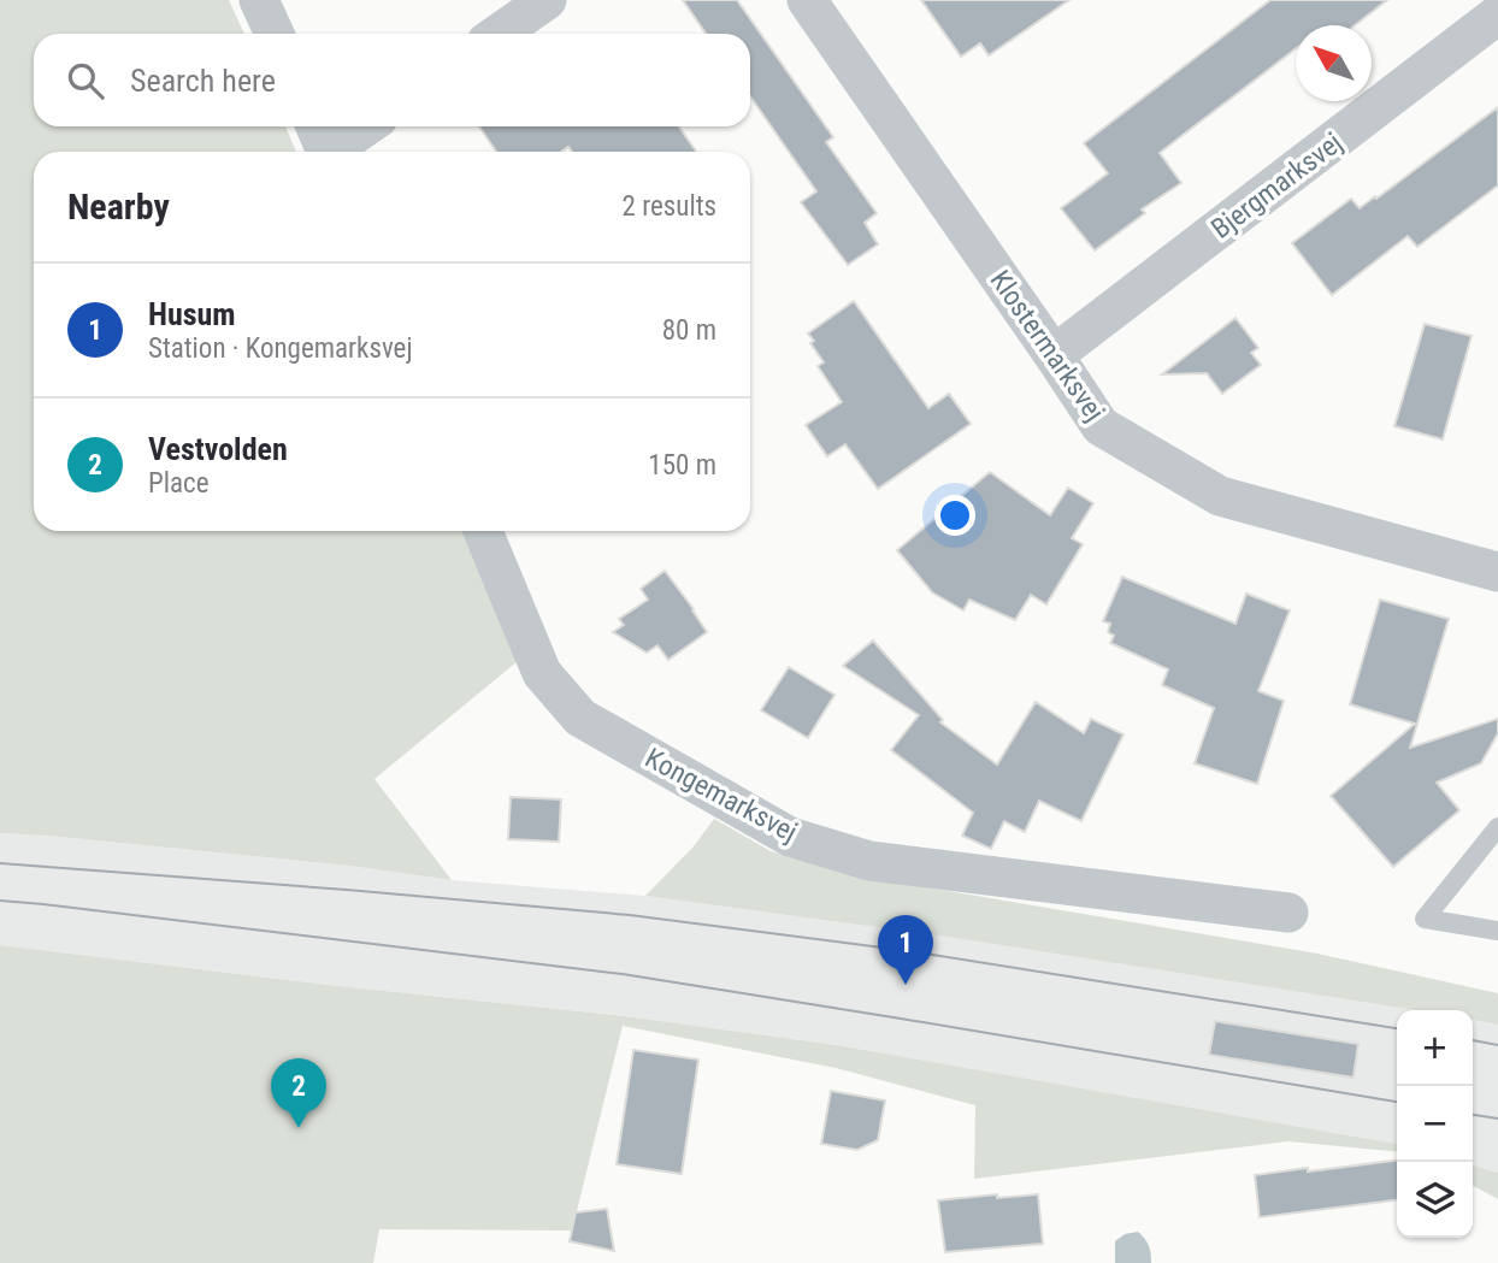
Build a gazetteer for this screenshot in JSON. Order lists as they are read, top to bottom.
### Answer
{
  "streets": {
    "street": ["Bjergmarksvej", "Klostermarksvej", "Kongemarksvej"]
  },
  "crossings": [
    ["Bjergmarksvej", "Klostermarksvej"]
  ],
  "north": "top left",
  "page": {
    "search": "Search here",
    "heading": ["Nearby", "2 results"],
    "list": [
      {
        "mark": "1",
        "name": "Husum",
        "note": "Station · Kongemarksvej",
        "value": "80 m"
      },
      {
        "mark": "2",
        "name": "Vestvolden",
        "note": "Place",
        "value": "150 m"
      }
    ],
    "pins": ["1", "2"],
    "map_buttons": ["+", "−"]
  }
}
